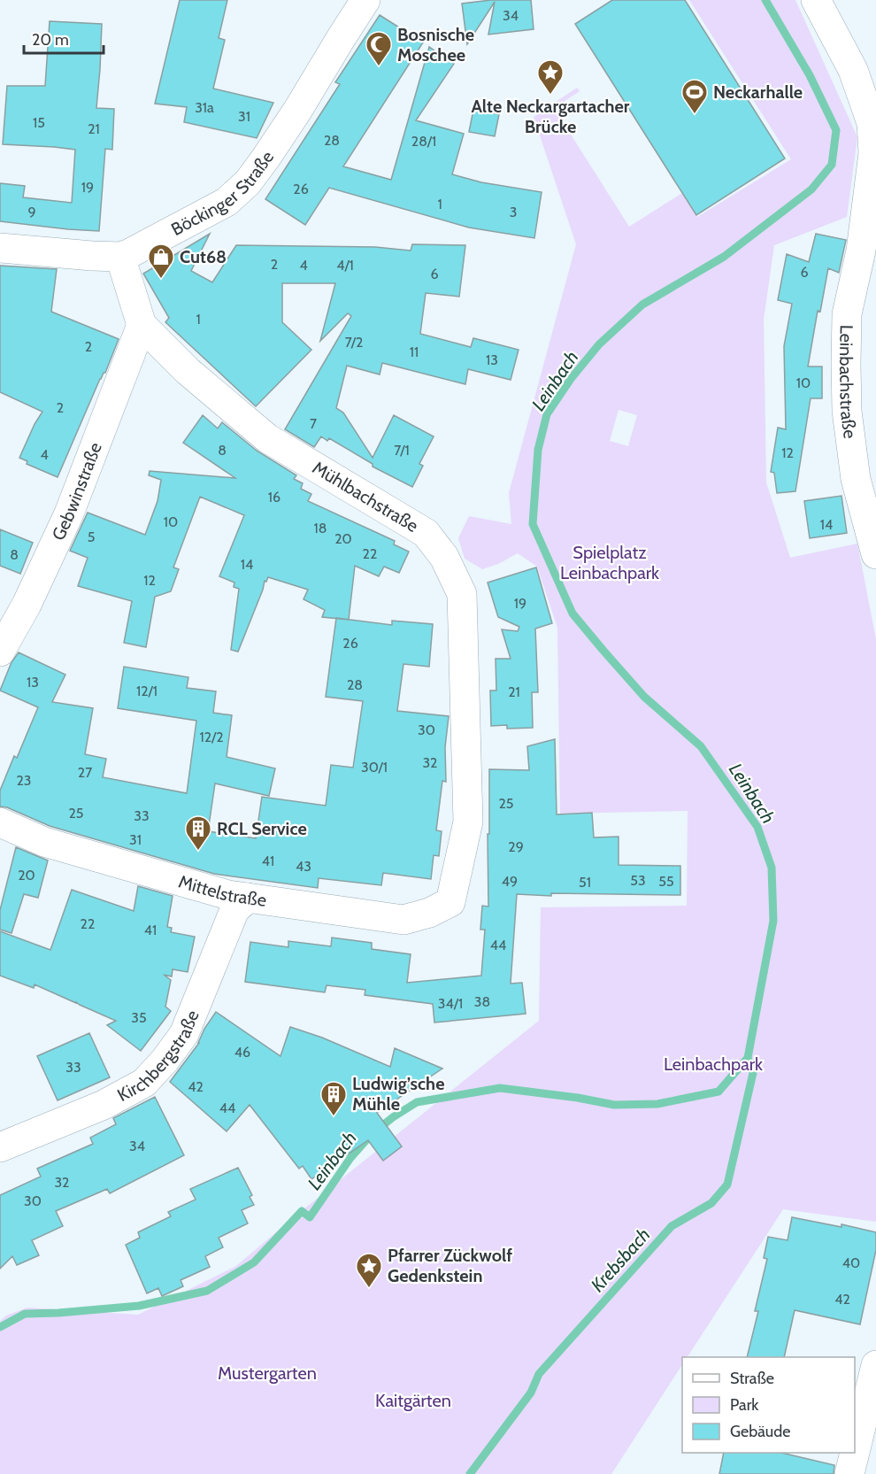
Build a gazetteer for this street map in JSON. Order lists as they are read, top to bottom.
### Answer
{
  "streets": {
    "street": [
      "Böckinger Straße",
      "Leinbachstraße",
      "Gebwinstraße",
      "Mühlbachstraße",
      "Mittelstraße",
      "Kirchbergstraße"
    ]
  },
  "crossings": [
    ["Böckinger Straße", "Mühlbachstraße"],
    ["Gebwinstraße", "Mühlbachstraße"],
    ["Mühlbachstraße", "Mittelstraße"],
    ["Mittelstraße", "Kirchbergstraße"]
  ],
  "water": ["Leinbach", "Krebsbach"],
  "parks": [
    "Spielplatz Leinbachpark",
    "Leinbachpark",
    "Mustergarten",
    "Kaitgärten"
  ],
  "places": {
    "mosque": ["Bosnische Moschee"],
    "place": ["Alte Neckargartacher Brücke", "Pfarrer Zückwolf Gedenkstein"],
    "sports": ["Neckarhalle"],
    "shop": ["Cut68"],
    "building": ["RCL Service", "Ludwig’sche Mühle"]
  },
  "house_numbers": [
    "34",
    "31a",
    "31",
    "15",
    "21",
    "28",
    "28/1",
    "19",
    "26",
    "1",
    "9",
    "3",
    "2",
    "4",
    "4/1",
    "6",
    "6",
    "1",
    "7/2",
    "2",
    "11",
    "13",
    "10",
    "2",
    "7",
    "8",
    "7/1",
    "12",
    "4",
    "16",
    "10",
    "14",
    "18",
    "5",
    "20",
    "22",
    "8",
    "14",
    "12",
    "19",
    "26",
    "13",
    "28",
    "12/1",
    "21",
    "30",
    "12/2",
    "32",
    "30/1",
    "27",
    "23",
    "25",
    "25",
    "33",
    "31",
    "29",
    "41",
    "43",
    "20",
    "53",
    "49",
    "55",
    "51",
    "22",
    "41",
    "44",
    "38",
    "34/1",
    "35",
    "46",
    "33",
    "42",
    "44",
    "34",
    "32",
    "30",
    "40",
    "42"
  ],
  "legend": ["Straße", "Park", "Gebäude"],
  "scale_bar": "20 m"
}
